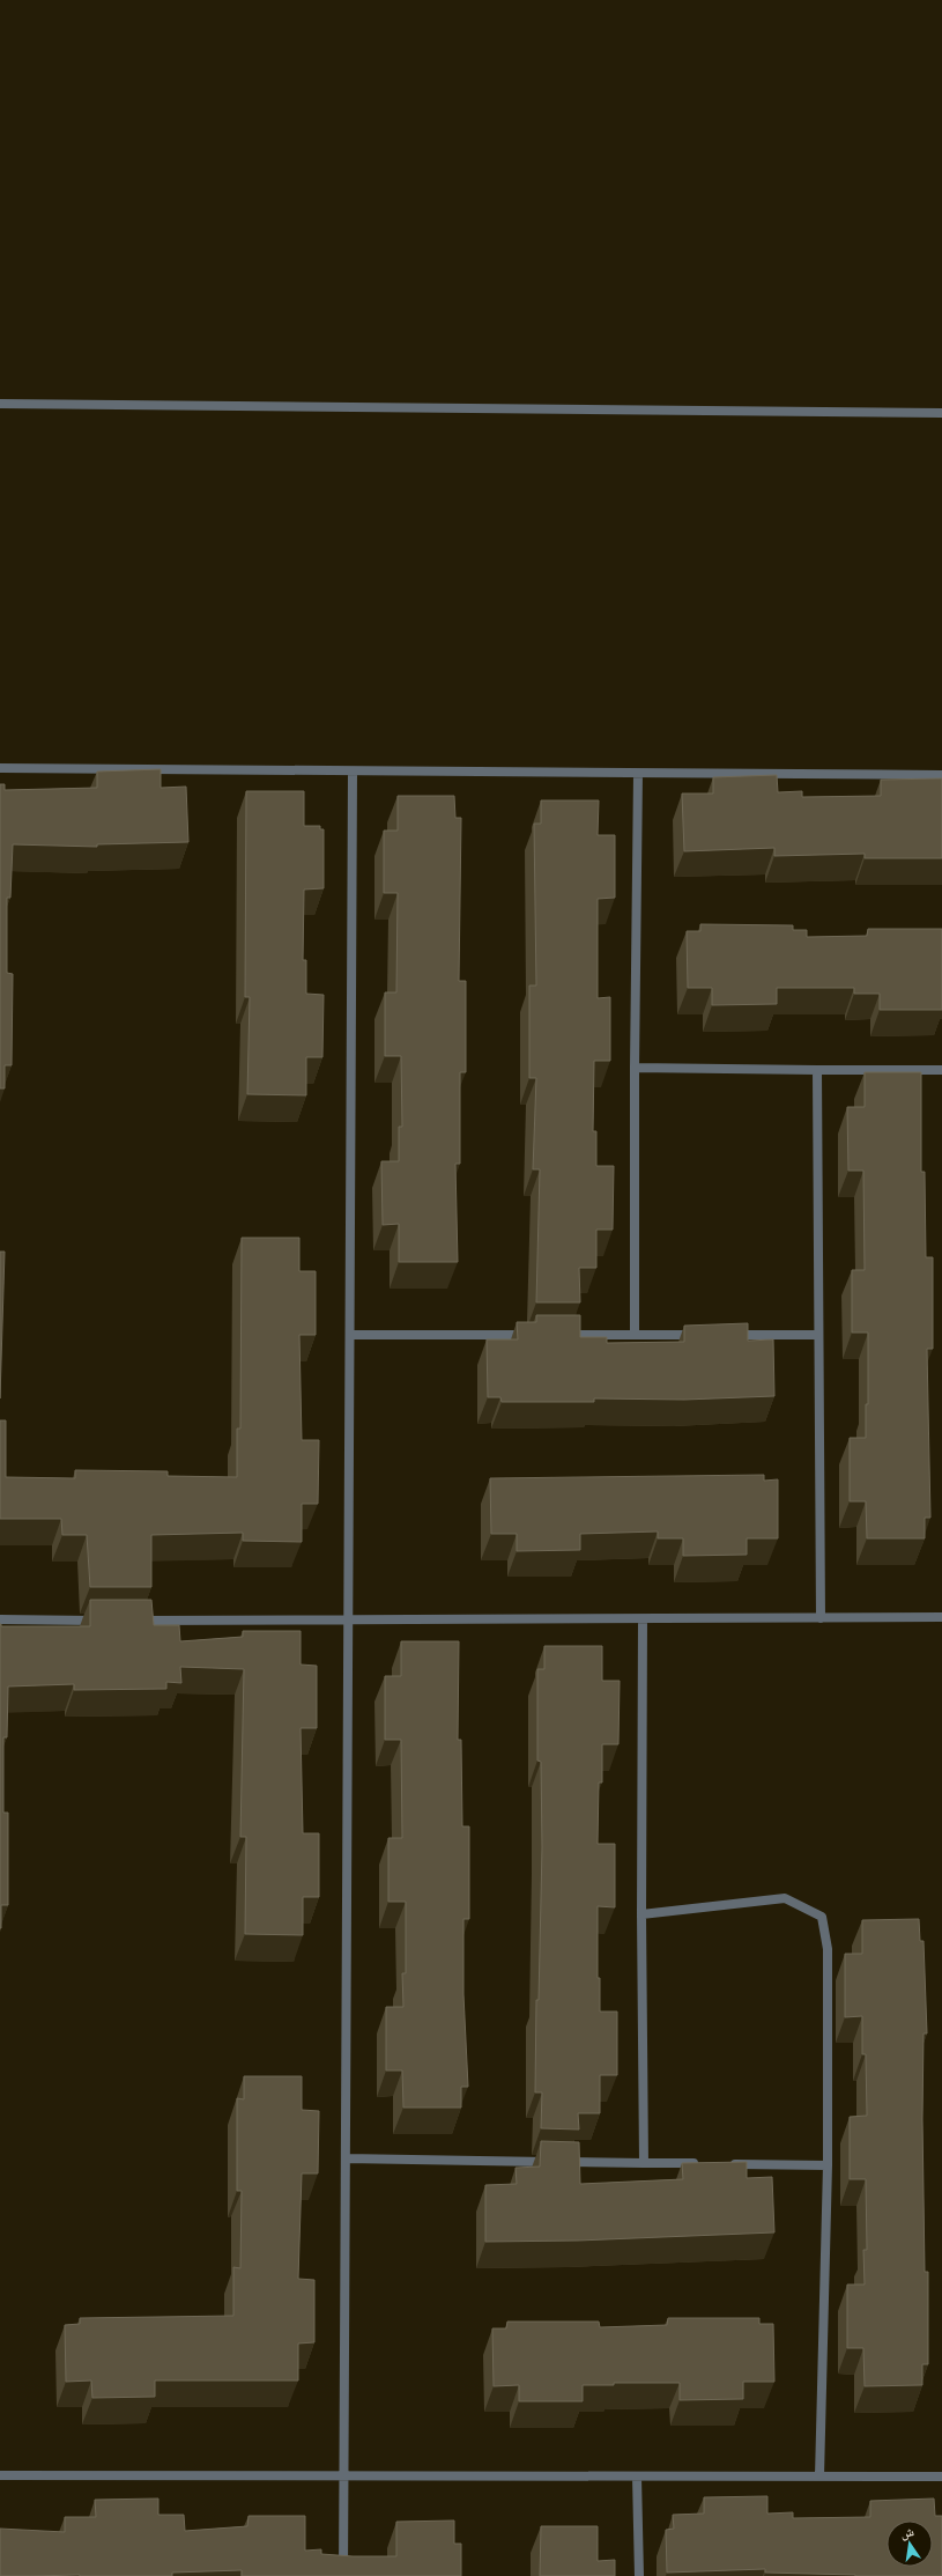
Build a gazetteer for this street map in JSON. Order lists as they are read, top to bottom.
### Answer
{
  "north": "top"
}
